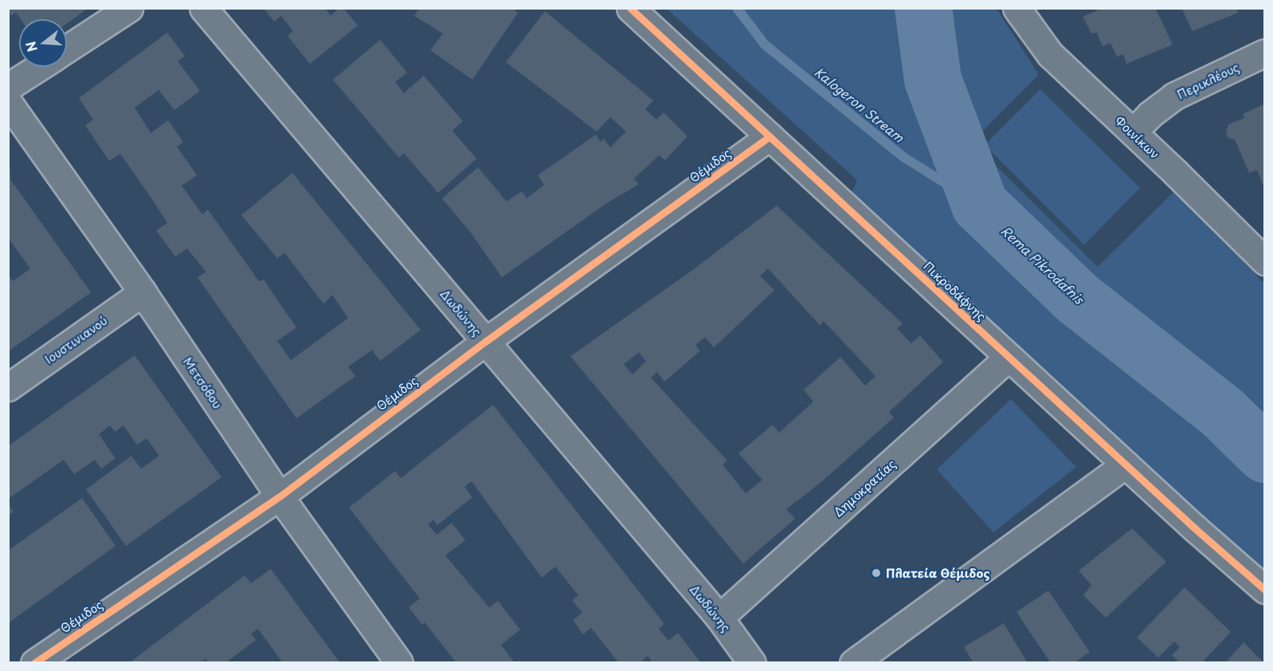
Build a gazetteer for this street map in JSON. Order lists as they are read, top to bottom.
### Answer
{
  "streets": {
    "street": [
      "Περικλέους",
      "Φοινίκων",
      "Θέμιδος",
      "Πικροδάφνης",
      "Δωδώνης",
      "Ιουστινιανού",
      "Μετσόβου",
      "Δημοκρατίας"
    ]
  },
  "crossings": [
    ["Περικλέους", "Φοινίκων"],
    ["Θέμιδος", "Πικροδάφνης"],
    ["Θέμιδος", "Δωδώνης"],
    ["Θέμιδος", "Μετσόβου"],
    ["Πικροδάφνης", "Δημοκρατίας"],
    ["Δωδώνης", "Δημοκρατίας"],
    ["Ιουστινιανού", "Μετσόβου"]
  ],
  "water": ["Kalogeron Stream", "Rema Pikrodafnis"],
  "places": ["Πλατεία Θέμιδος"],
  "north": "left"
}
